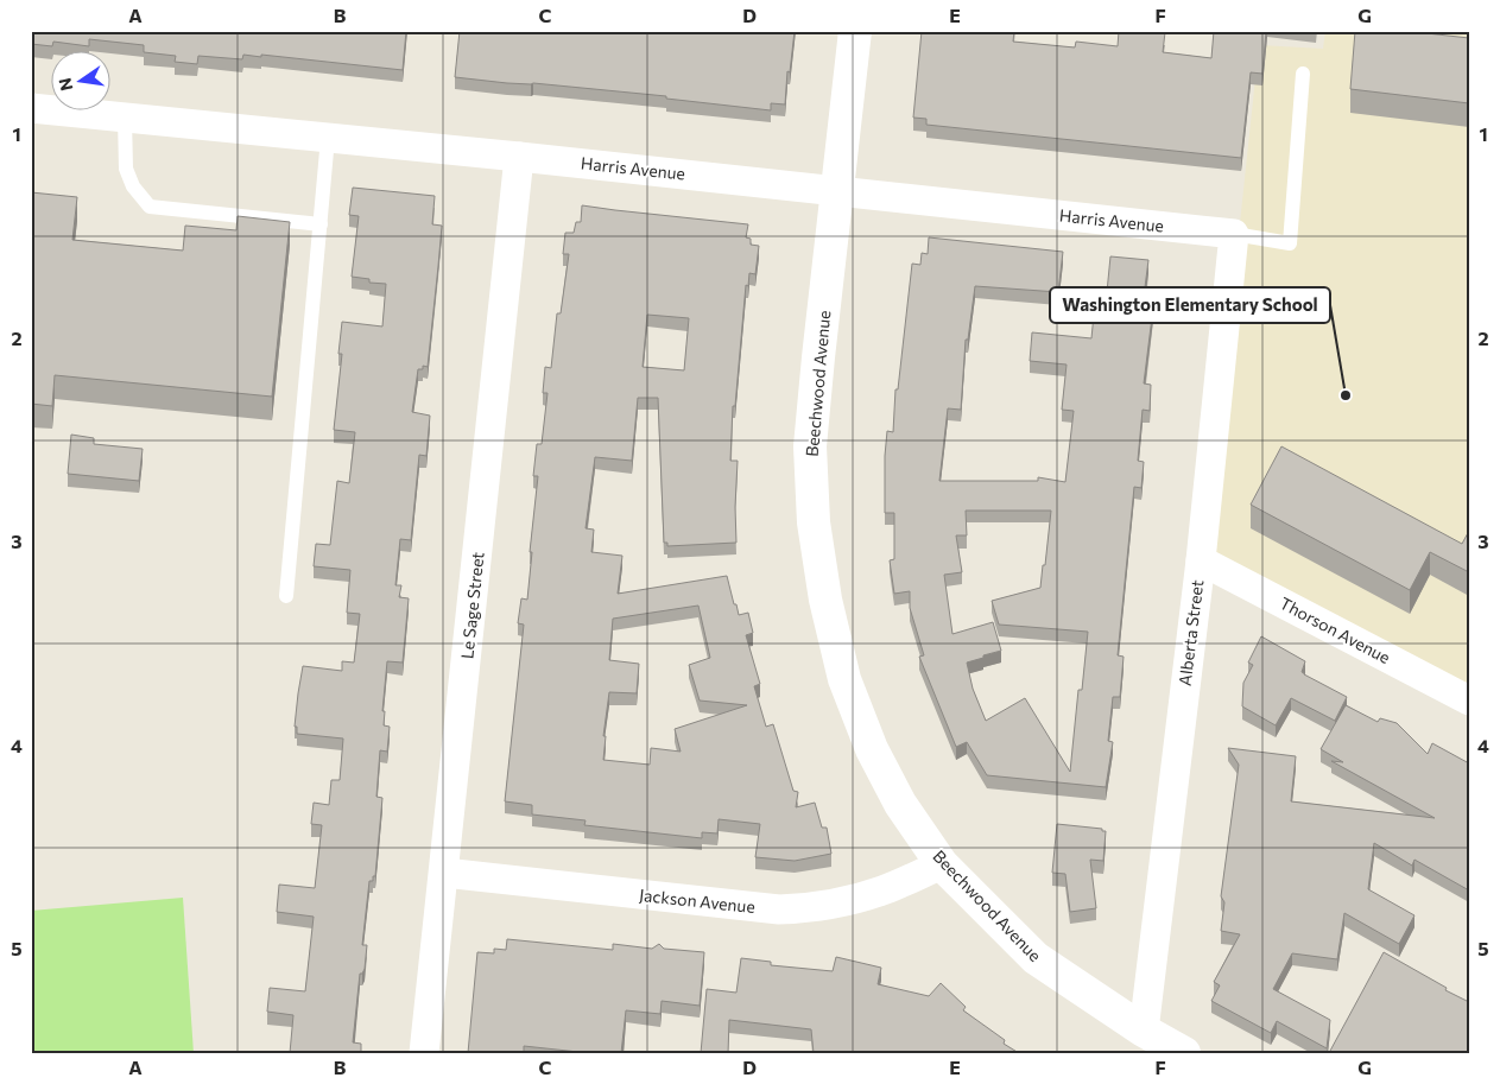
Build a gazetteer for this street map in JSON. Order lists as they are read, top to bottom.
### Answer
{
  "streets": {
    "street": [
      "Harris Avenue",
      "Beechwood Avenue",
      "Le Sage Street",
      "Thorson Avenue",
      "Alberta Street",
      "Jackson Avenue"
    ]
  },
  "crossings": [
    ["Harris Avenue", "Beechwood Avenue"],
    ["Harris Avenue", "Le Sage Street"],
    ["Harris Avenue", "Alberta Street"],
    ["Beechwood Avenue", "Alberta Street"],
    ["Beechwood Avenue", "Jackson Avenue"],
    ["Le Sage Street", "Jackson Avenue"],
    ["Thorson Avenue", "Alberta Street"]
  ],
  "places": ["Washington Elementary School"],
  "north": "left",
  "grid": {
    "columns": [
      "A",
      "B",
      "C",
      "D",
      "E",
      "F",
      "G"
    ],
    "rows": [
      "1",
      "2",
      "3",
      "4",
      "5"
    ]
  }
}
